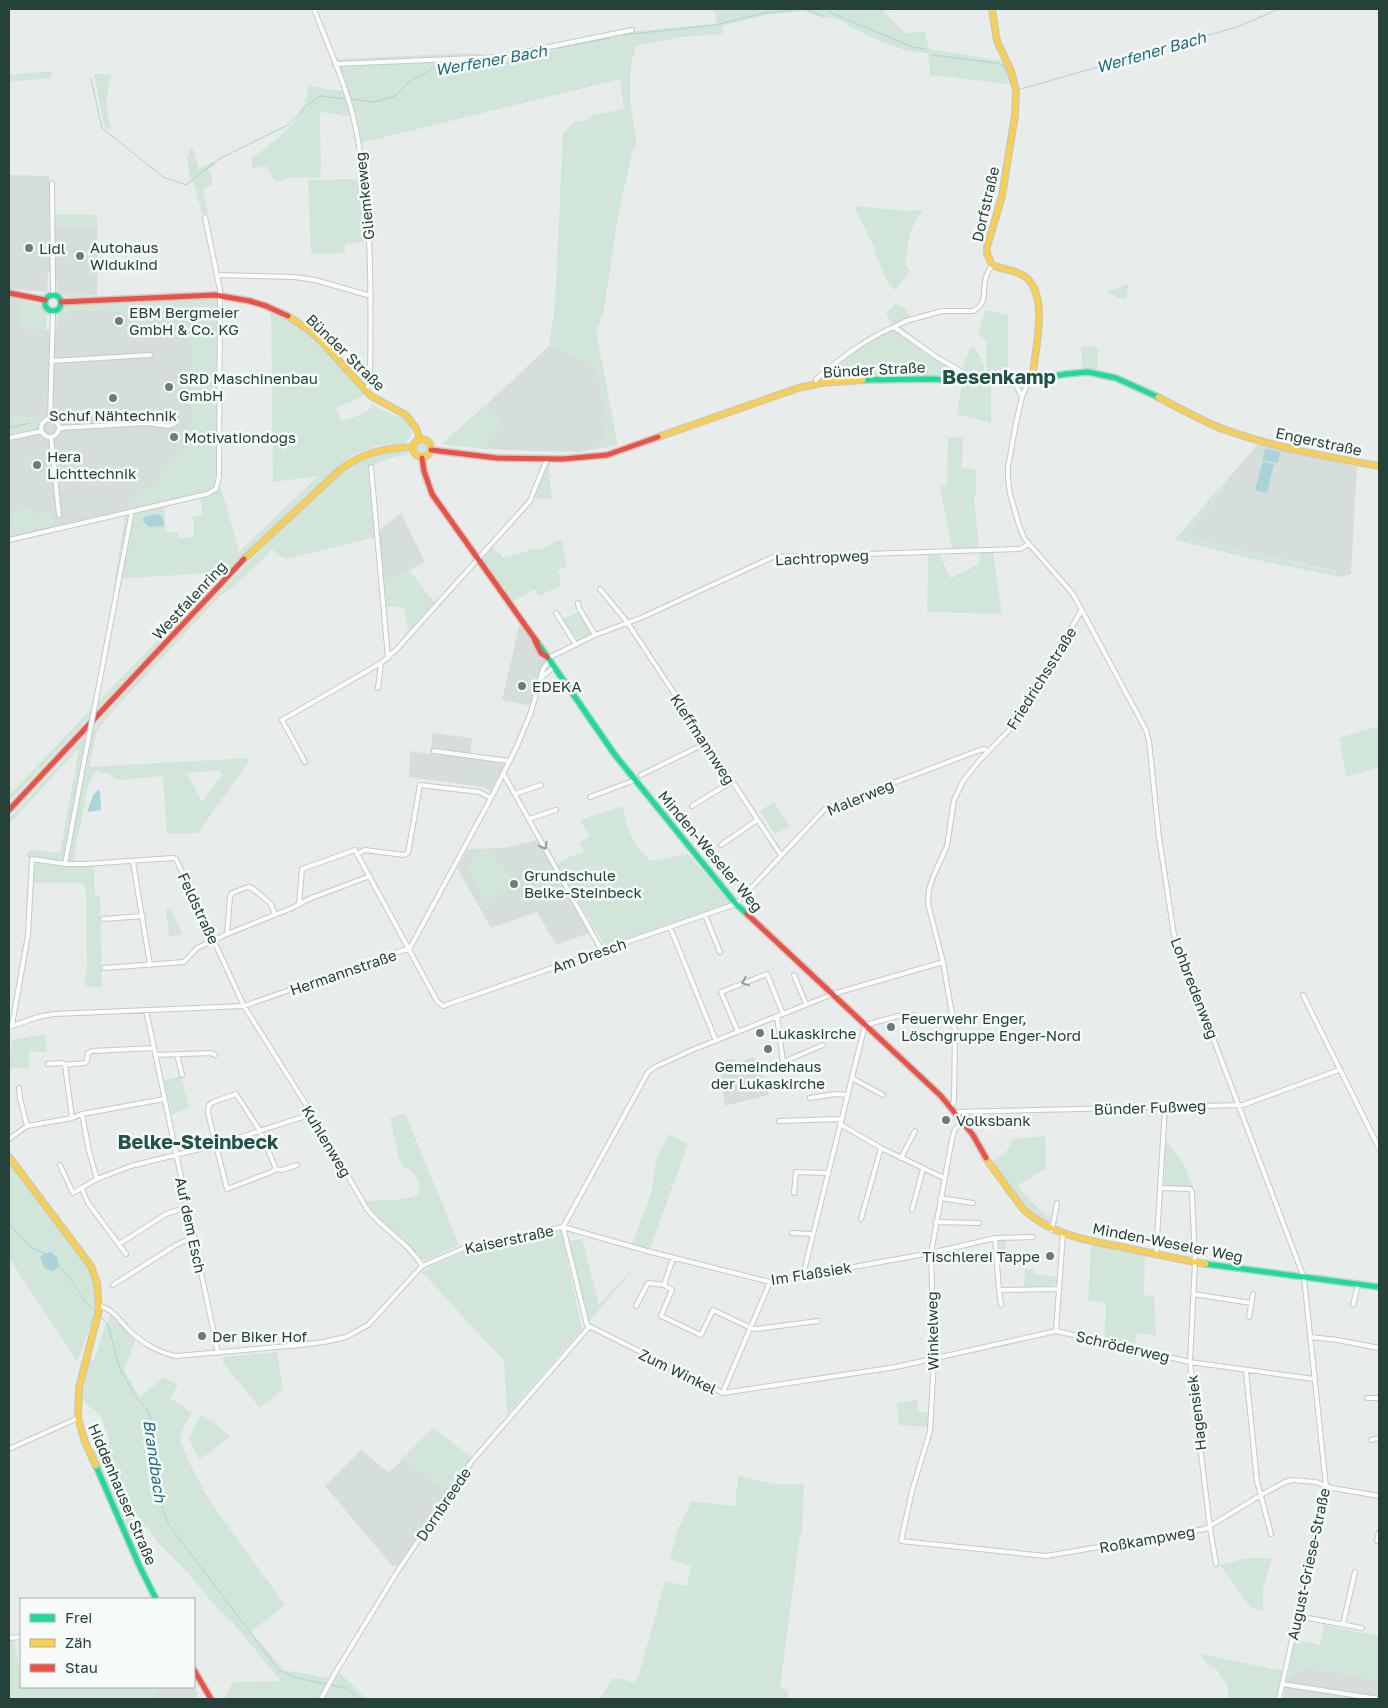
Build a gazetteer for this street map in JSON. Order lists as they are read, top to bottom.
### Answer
{
  "streets": {
    "street": [
      "Gliemkeweg",
      "Dorfstraße",
      "Bünder Straße",
      "Engerstraße",
      "Lachtropweg",
      "Westfalenring",
      "Friedrichsstraße",
      "Kleffmannweg",
      "Malerweg",
      "Minden-Weseler Weg",
      "Feldstraße",
      "Am Dresch",
      "Hermannstraße",
      "Lohbredenweg",
      "Bünder Fußweg",
      "Kuhlenweg",
      "Auf dem Esch",
      "Kaiserstraße",
      "Im Flaßsiek",
      "Winkelweg",
      "Schröderweg",
      "Zum Winkel",
      "Hagensiek",
      "Hiddenhauser Straße",
      "Dornbreede",
      "Roßkampweg",
      "August-Griese-Straße"
    ]
  },
  "crossings": [
    ["Gliemkeweg", "Bünder Straße"],
    ["Bünder Straße", "Engerstraße"],
    ["Bünder Straße", "Westfalenring"],
    ["Bünder Straße", "Friedrichsstraße"],
    ["Bünder Straße", "Minden-Weseler Weg"],
    ["Lachtropweg", "Friedrichsstraße"],
    ["Lachtropweg", "Kleffmannweg"],
    ["Lachtropweg", "Minden-Weseler Weg"],
    ["Lachtropweg", "Hermannstraße"],
    ["Westfalenring", "Minden-Weseler Weg"],
    ["Friedrichsstraße", "Malerweg"],
    ["Friedrichsstraße", "Minden-Weseler Weg"],
    ["Friedrichsstraße", "Lohbredenweg"],
    ["Friedrichsstraße", "Bünder Fußweg"],
    ["Friedrichsstraße", "Kaiserstraße"],
    ["Kleffmannweg", "Malerweg"],
    ["Malerweg", "Minden-Weseler Weg"],
    ["Malerweg", "Am Dresch"],
    ["Minden-Weseler Weg", "Am Dresch"],
    ["Minden-Weseler Weg", "Hermannstraße"],
    ["Minden-Weseler Weg", "Lohbredenweg"],
    ["Minden-Weseler Weg", "Bünder Fußweg"],
    ["Minden-Weseler Weg", "Kaiserstraße"],
    ["Minden-Weseler Weg", "Winkelweg"],
    ["Minden-Weseler Weg", "Hagensiek"],
    ["Minden-Weseler Weg", "August-Griese-Straße"],
    ["Feldstraße", "Hermannstraße"],
    ["Feldstraße", "Kuhlenweg"],
    ["Am Dresch", "Hermannstraße"],
    ["Hermannstraße", "Kuhlenweg"],
    ["Hermannstraße", "Auf dem Esch"],
    ["Lohbredenweg", "Bünder Fußweg"],
    ["Lohbredenweg", "August-Griese-Straße"],
    ["Kuhlenweg", "Kaiserstraße"],
    ["Auf dem Esch", "Kaiserstraße"],
    ["Kaiserstraße", "Im Flaßsiek"],
    ["Kaiserstraße", "Hiddenhauser Straße"],
    ["Im Flaßsiek", "Winkelweg"],
    ["Winkelweg", "Schröderweg"],
    ["Winkelweg", "Zum Winkel"],
    ["Winkelweg", "Roßkampweg"],
    ["Schröderweg", "Zum Winkel"],
    ["Schröderweg", "Hagensiek"],
    ["Schröderweg", "August-Griese-Straße"],
    ["Zum Winkel", "Dornbreede"],
    ["Hagensiek", "Roßkampweg"],
    ["Roßkampweg", "August-Griese-Straße"]
  ],
  "districts": ["Besenkamp", "Belke-Steinbeck"],
  "water": ["Werfener Bach", "Brandbach"],
  "places": [
    "Lidl",
    "Autohaus Widukind",
    "EBM Bergmeier GmbH & Co. KG",
    "SRD Maschinenbau GmbH",
    "Schuf Nähtechnik",
    "Motivationdogs",
    "Hera Lichttechnik",
    "EDEKA",
    "Grundschule Belke-Steinbeck",
    "Feuerwehr Enger, Löschgruppe Enger-Nord",
    "Lukaskirche",
    "Gemeindehaus der Lukaskirche",
    "Volksbank",
    "Tischlerei Tappe",
    "Der Biker Hof"
  ],
  "legend": ["Frei", "Zäh", "Stau"]
}
